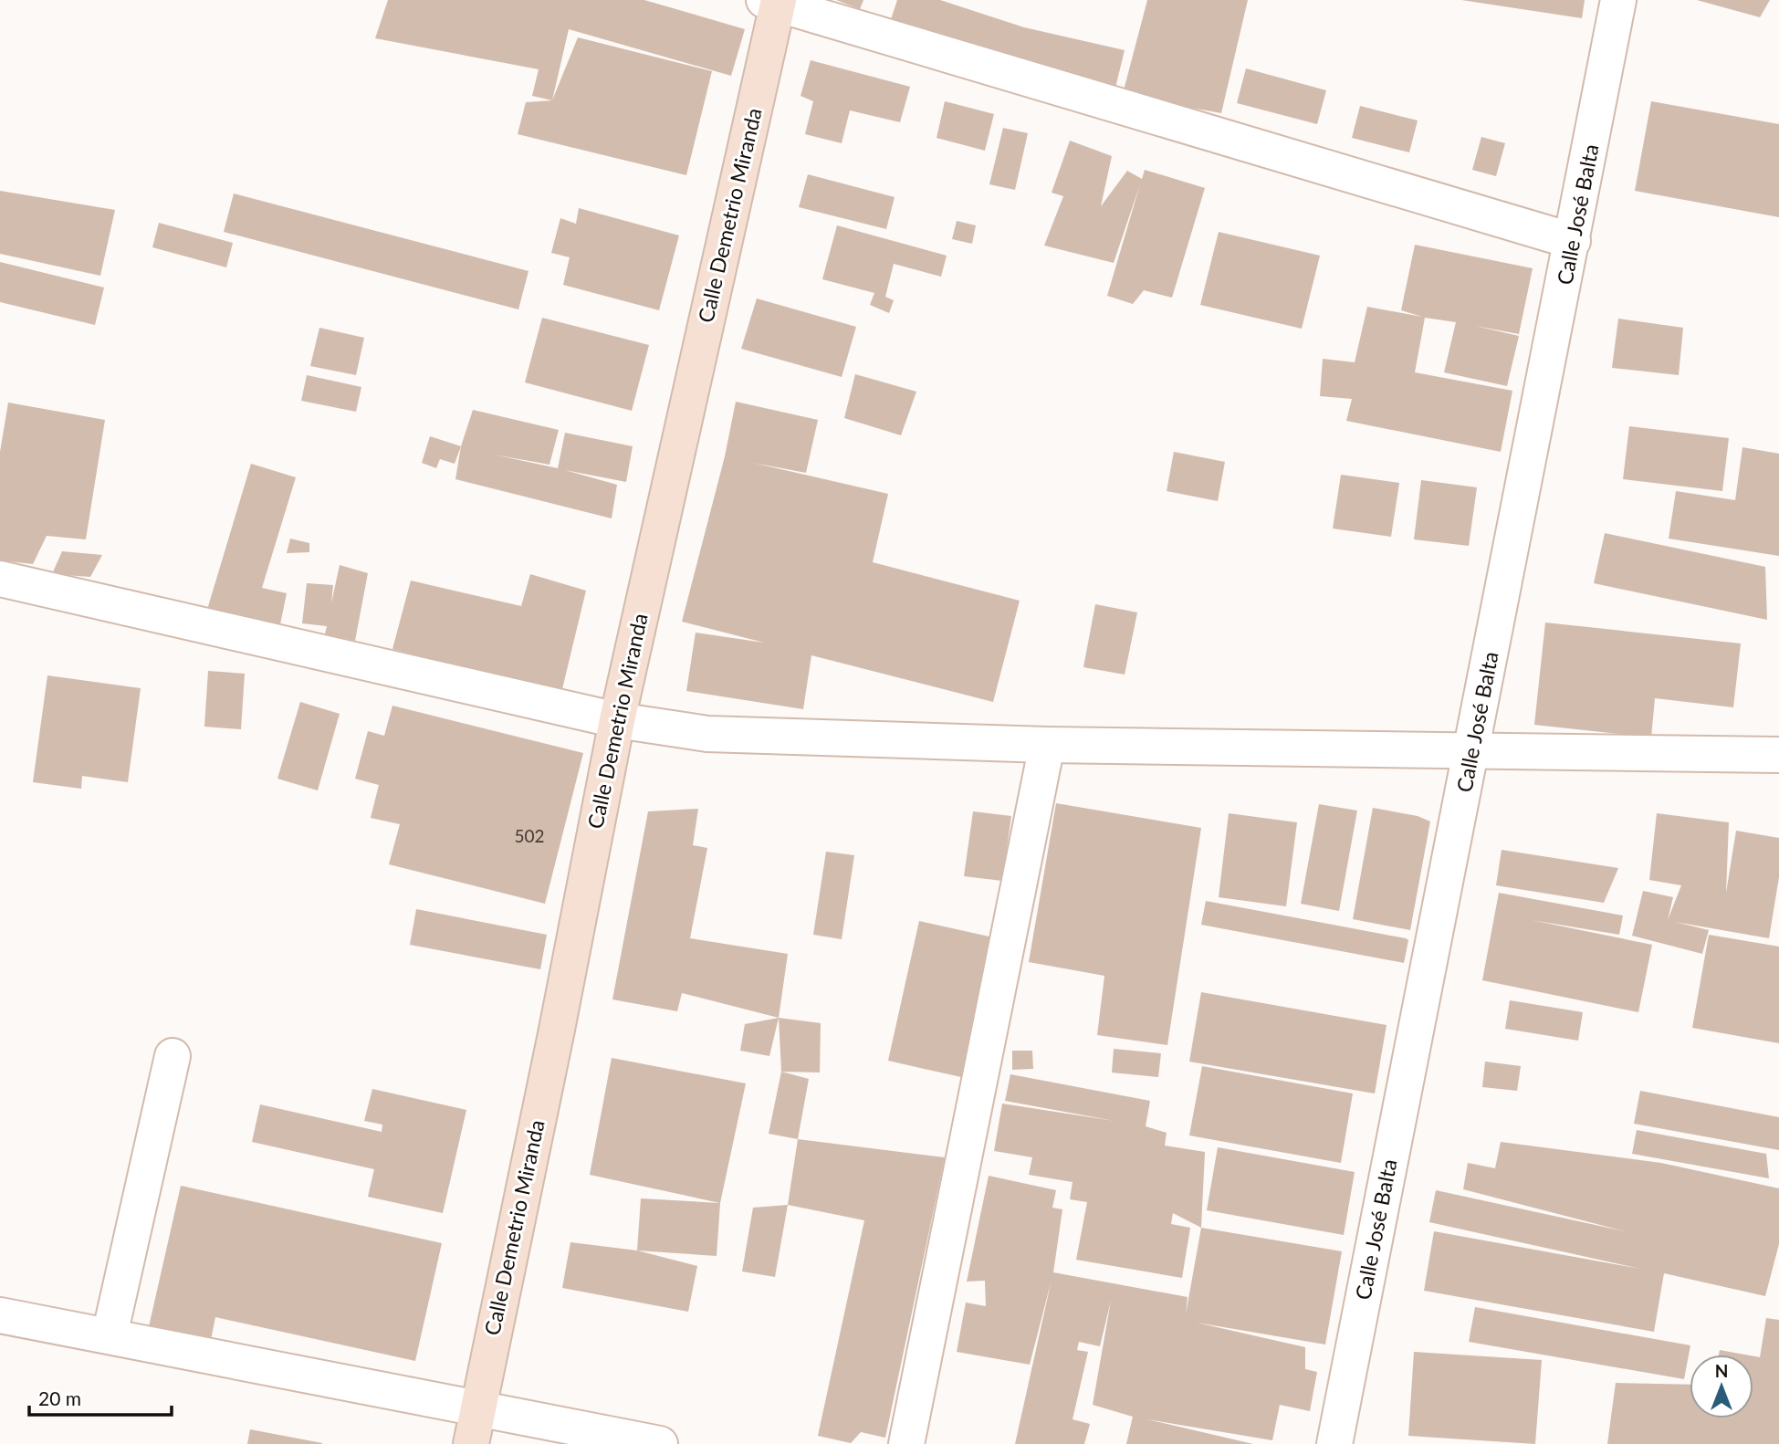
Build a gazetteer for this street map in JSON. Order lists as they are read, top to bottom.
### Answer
{
  "streets": {
    "main road": ["Calle Demetrio Miranda"],
    "street": ["Calle José Balta"]
  },
  "house_numbers": ["502"],
  "scale_bar": "20 m",
  "north": "top"
}
